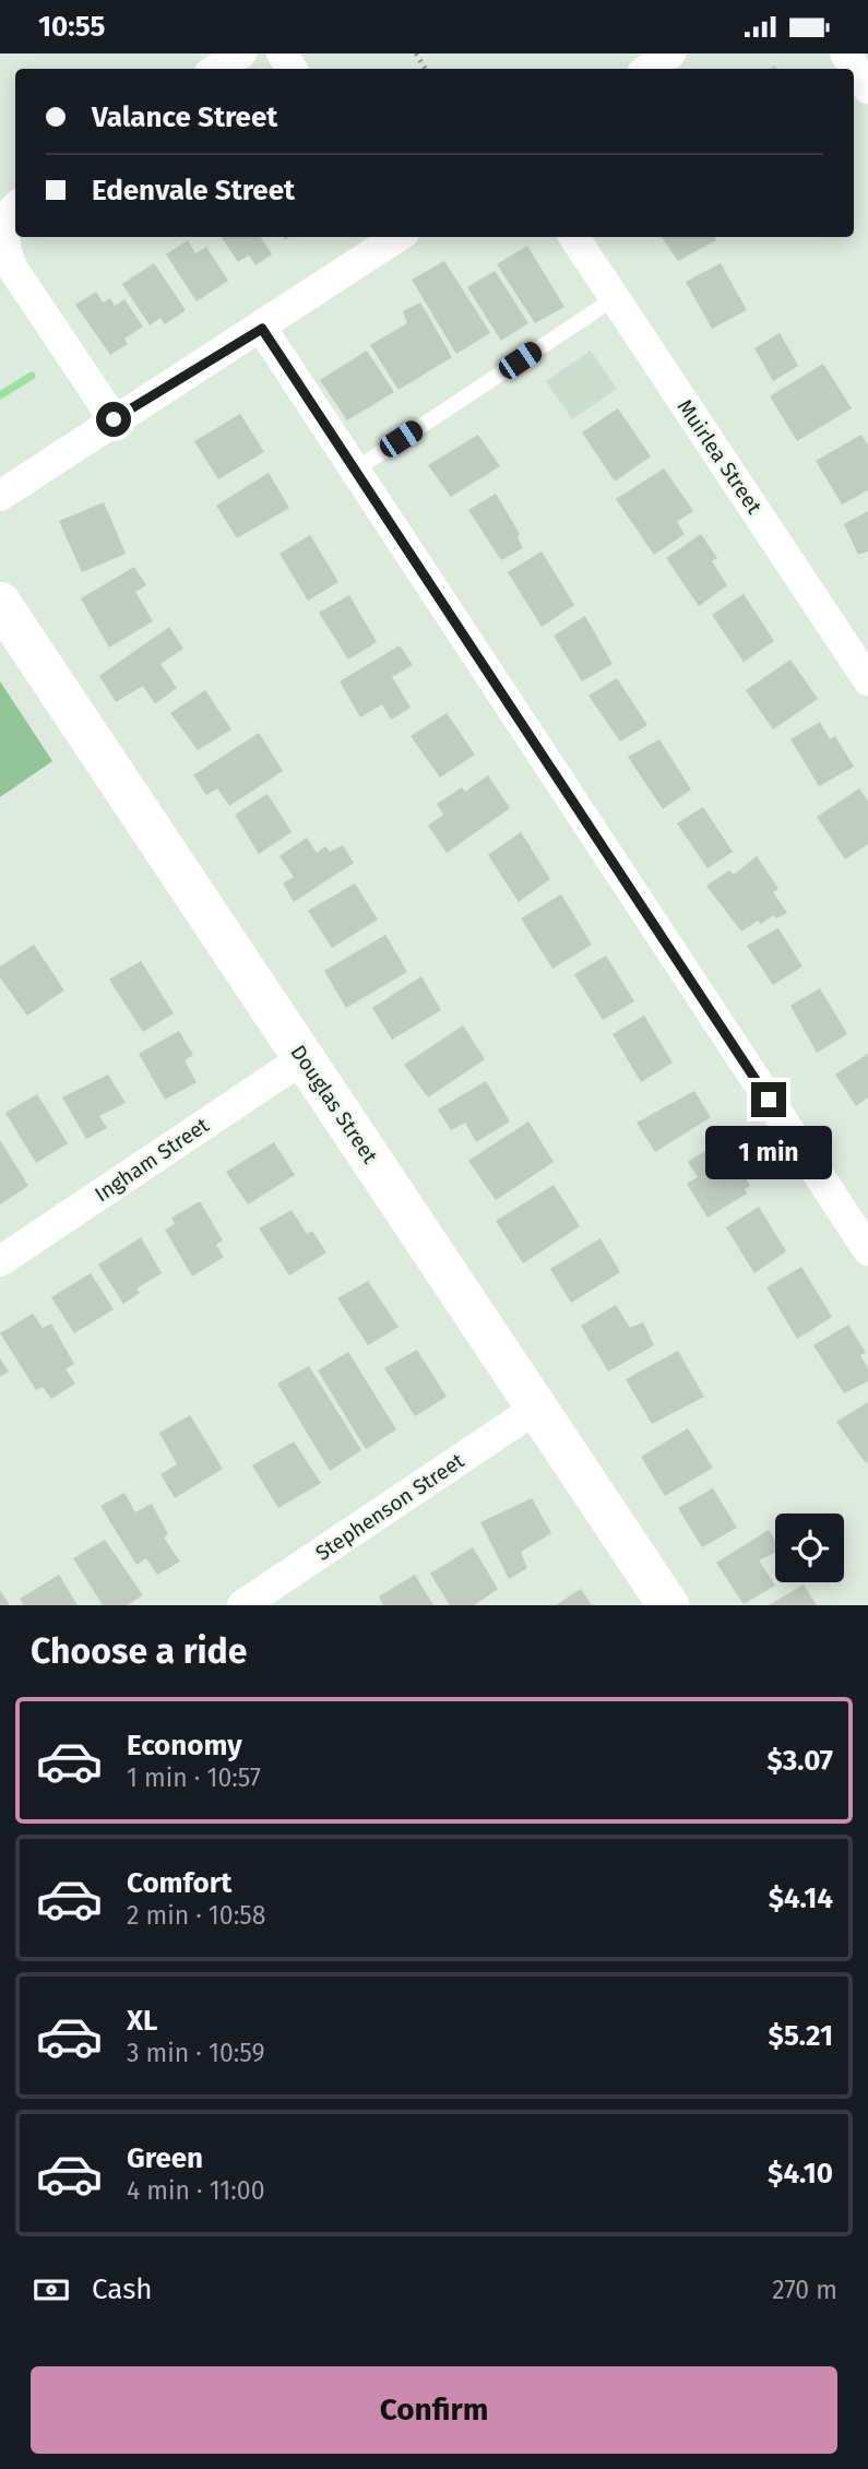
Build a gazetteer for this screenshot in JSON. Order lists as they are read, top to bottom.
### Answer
{
  "streets": {
    "main road": ["Douglas Street"],
    "street": ["Muirlea Street", "Ingham Street", "Stephenson Street"]
  },
  "crossings": [
    ["Douglas Street", "Ingham Street"],
    ["Douglas Street", "Stephenson Street"]
  ],
  "page": {
    "status": "10:55",
    "banner": ["Valance Street", "Edenvale Street"],
    "bubble": "1 min",
    "heading": "Choose a ride",
    "list": [
      {
        "name": "Economy",
        "note": "1 min · 10:57",
        "value": "$3.07"
      },
      {
        "name": "Comfort",
        "note": "2 min · 10:58",
        "value": "$4.14"
      },
      {
        "name": "XL",
        "note": "3 min · 10:59",
        "value": "$5.21"
      },
      {
        "name": "Green",
        "note": "4 min · 11:00",
        "value": "$4.10"
      }
    ],
    "pay": ["Cash", "270 m"],
    "buttons": "Confirm"
  }
}
